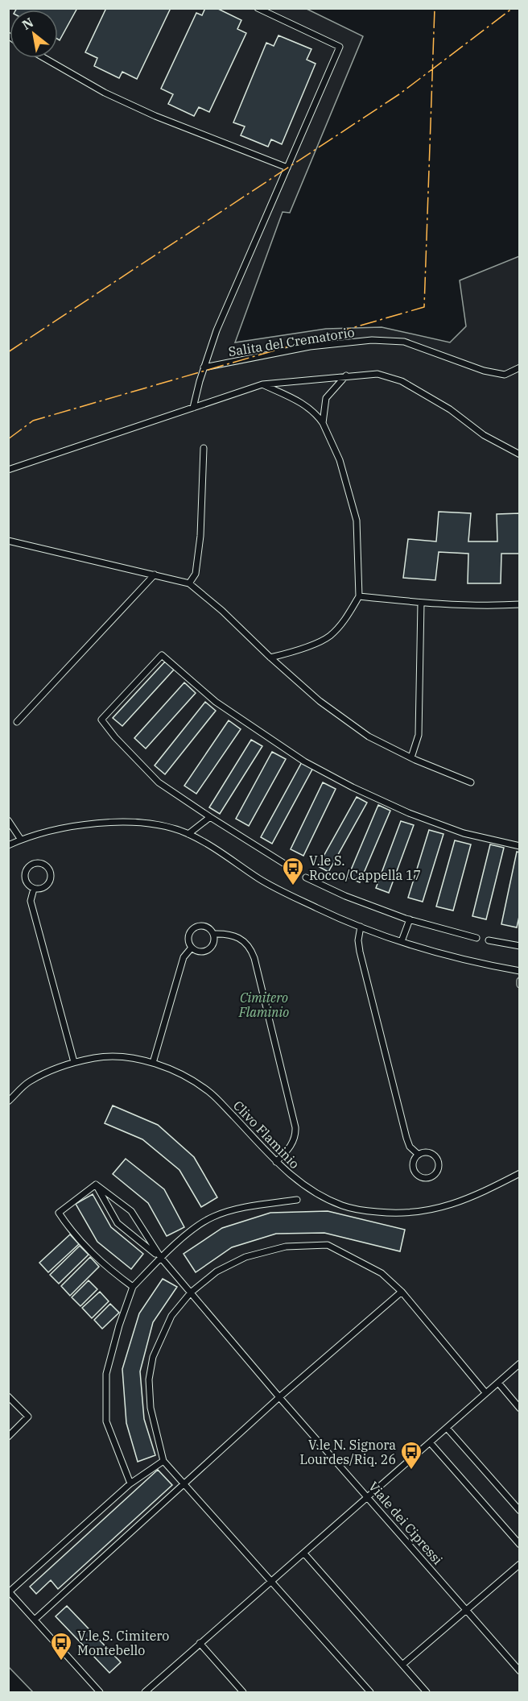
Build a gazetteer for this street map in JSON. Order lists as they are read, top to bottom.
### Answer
{
  "streets": {
    "lane": ["Salita del Crematorio", "Clivo Flaminio", "Viale dei Cipressi"]
  },
  "parks": ["Cimitero Flaminio"],
  "places": {
    "bus stop": ["V.le S. Rocco/Cappella 17", "V.le N. Signora Lourdes/Riq. 26", "V.le S. Cimitero Montebello"]
  },
  "north": "top left"
}
